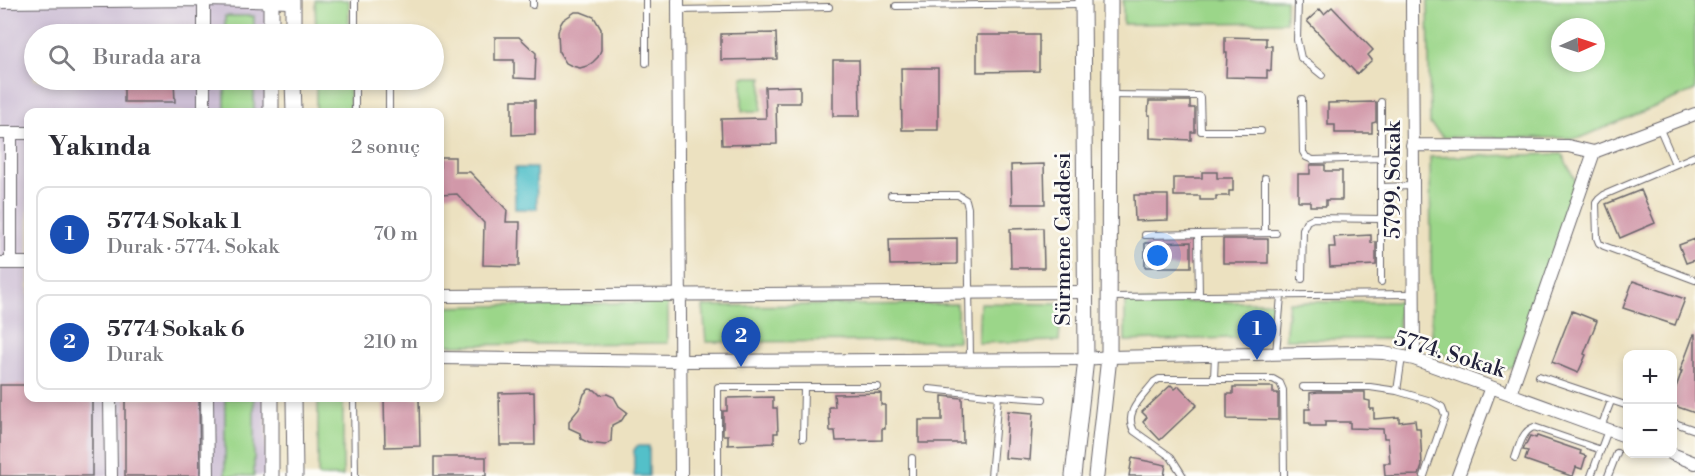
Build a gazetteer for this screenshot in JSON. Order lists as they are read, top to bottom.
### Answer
{
  "streets": {
    "street": ["5799. Sokak", "Sürmene Caddesi", "5774. Sokak"]
  },
  "crossings": [
    ["5799. Sokak", "5774. Sokak"],
    ["Sürmene Caddesi", "5774. Sokak"]
  ],
  "north": "right",
  "page": {
    "search": "Burada ara",
    "heading": ["Yakında", "2 sonuç"],
    "list": [
      {
        "mark": "1",
        "name": "5774 Sokak 1",
        "note": "Durak · 5774. Sokak",
        "value": "70 m"
      },
      {
        "mark": "2",
        "name": "5774 Sokak 6",
        "note": "Durak",
        "value": "210 m"
      }
    ],
    "pins": ["1", "2"],
    "map_buttons": ["+", "−"]
  }
}
